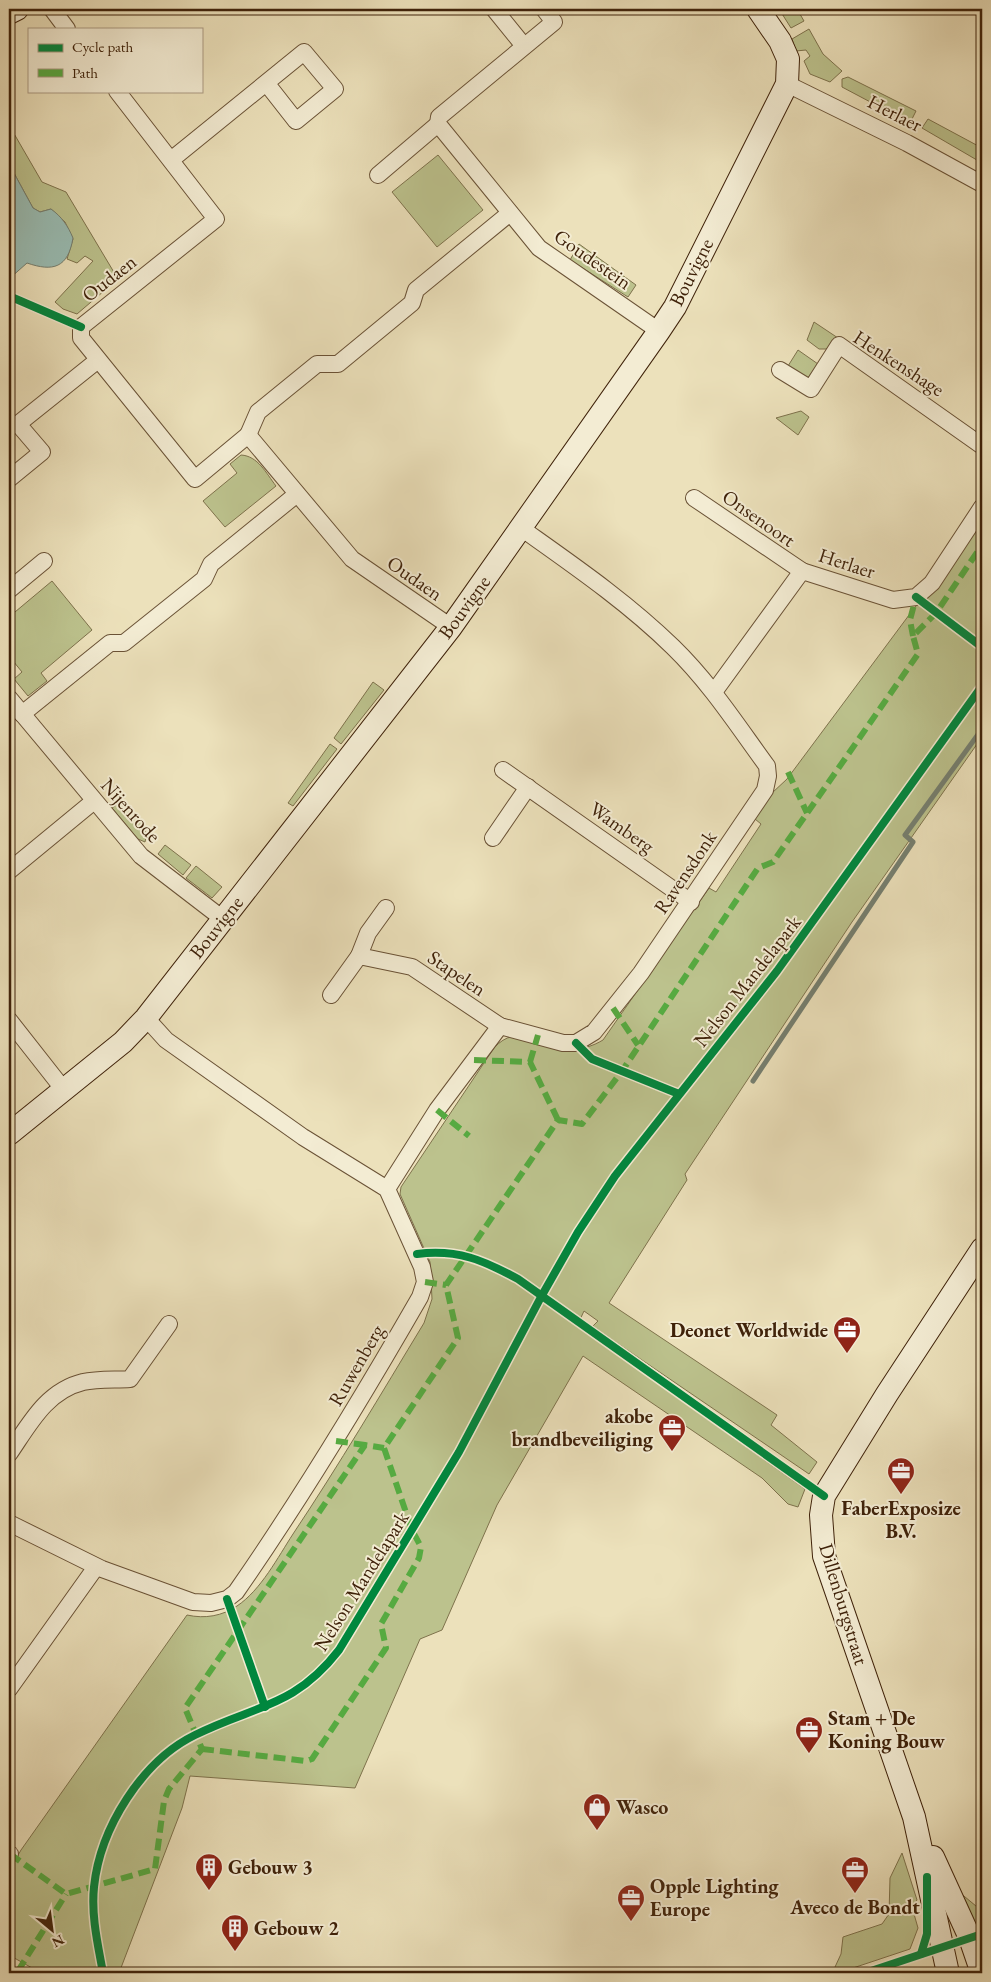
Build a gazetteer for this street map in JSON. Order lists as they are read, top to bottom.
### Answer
{
  "streets": {
    "street": [
      "Herlaer",
      "Goudestein",
      "Bouvigne",
      "Oudaen",
      "Henkenshage",
      "Onsenoort",
      "Nijenrode",
      "Wamberg",
      "Ravensdonk",
      "Stapelen",
      "Ruwenberg",
      "Dillenburgstraat"
    ],
    "cycle path": ["Nelson Mandelapark"]
  },
  "crossings": [
    ["Herlaer", "Bouvigne"],
    ["Herlaer", "Onsenoort"],
    ["Herlaer", "Ravensdonk"],
    ["Goudestein", "Bouvigne"],
    ["Goudestein", "Oudaen"],
    ["Bouvigne", "Oudaen"],
    ["Bouvigne", "Nijenrode"],
    ["Bouvigne", "Ravensdonk"],
    ["Wamberg", "Ravensdonk"],
    ["Ravensdonk", "Stapelen"]
  ],
  "places": {
    "office": [
      "Deonet Worldwide",
      "akobe brandbeveiliging",
      "FaberExposize B.V.",
      "Stam + De Koning Bouw",
      "Aveco de Bondt",
      "Opple Lighting Europe"
    ],
    "shop": ["Wasco"],
    "building": ["Gebouw 3", "Gebouw 2"]
  },
  "legend": ["Cycle path", "Path"],
  "north": "bottom right"
}
